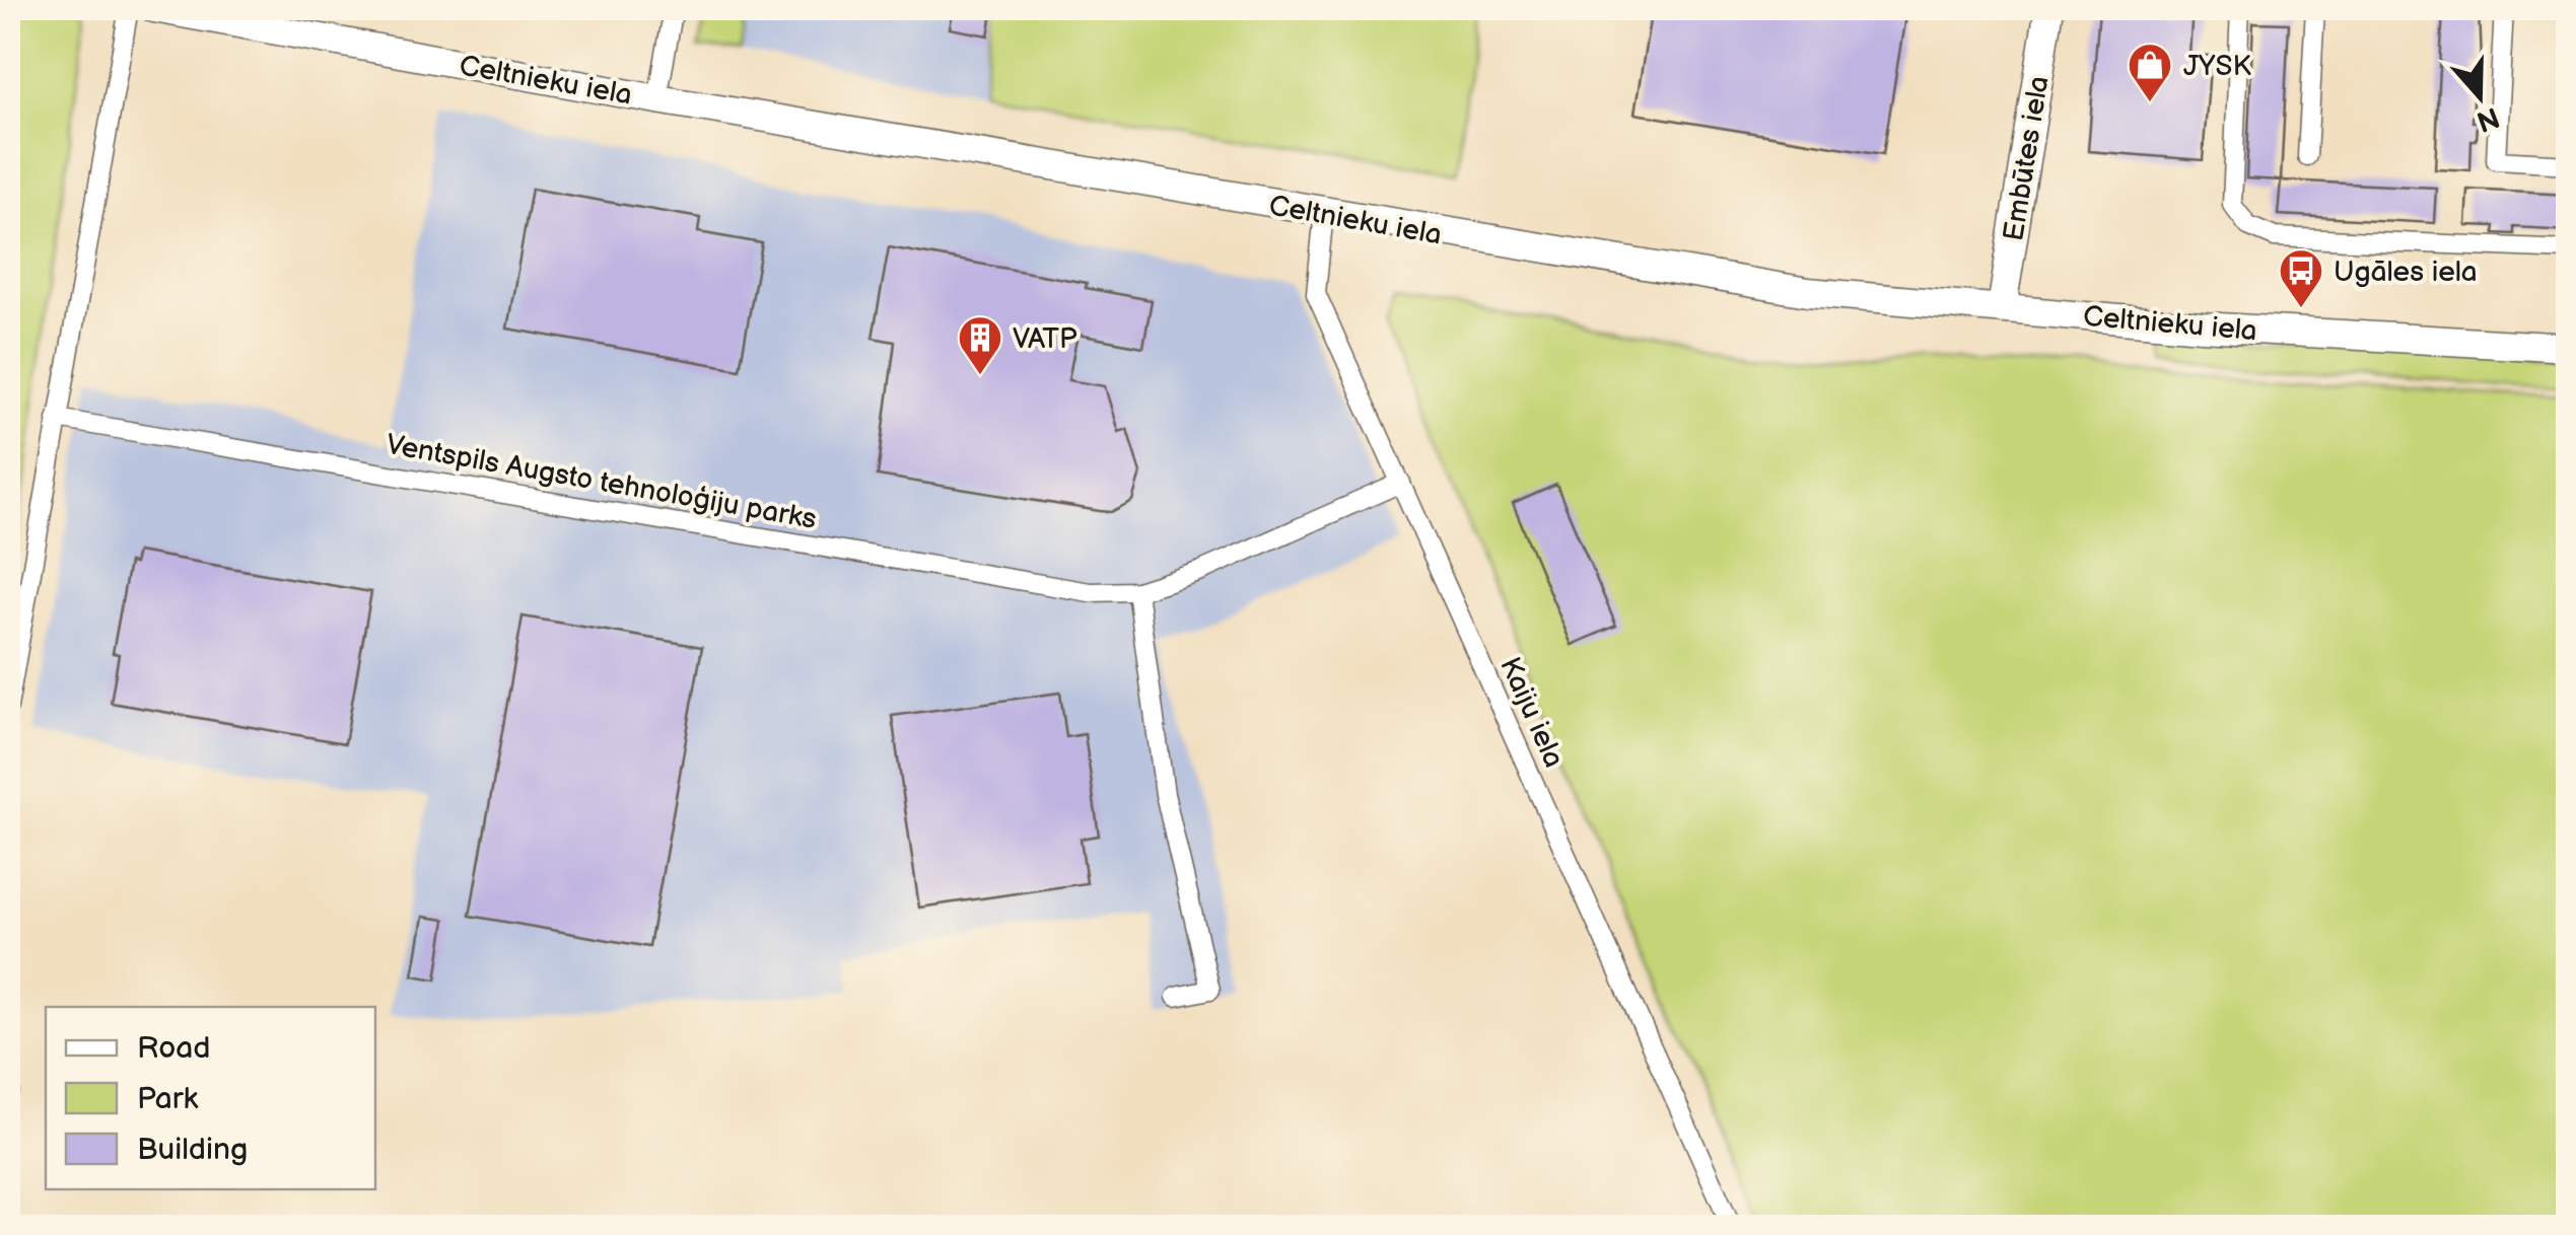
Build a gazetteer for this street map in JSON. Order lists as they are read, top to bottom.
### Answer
{
  "streets": {
    "street": [
      "Celtnieku iela",
      "Embūtes iela",
      "Ventspils Augsto tehnoloģiju parks",
      "Kaiju iela"
    ]
  },
  "crossings": [
    ["Celtnieku iela", "Embūtes iela"],
    ["Celtnieku iela", "Kaiju iela"],
    ["Ventspils Augsto tehnoloģiju parks", "Kaiju iela"]
  ],
  "places": {
    "shop": ["JYSK"],
    "bus stop": ["Ugāles iela"],
    "building": ["VATP"]
  },
  "legend": ["Road", "Park", "Building"],
  "north": "bottom"
}
